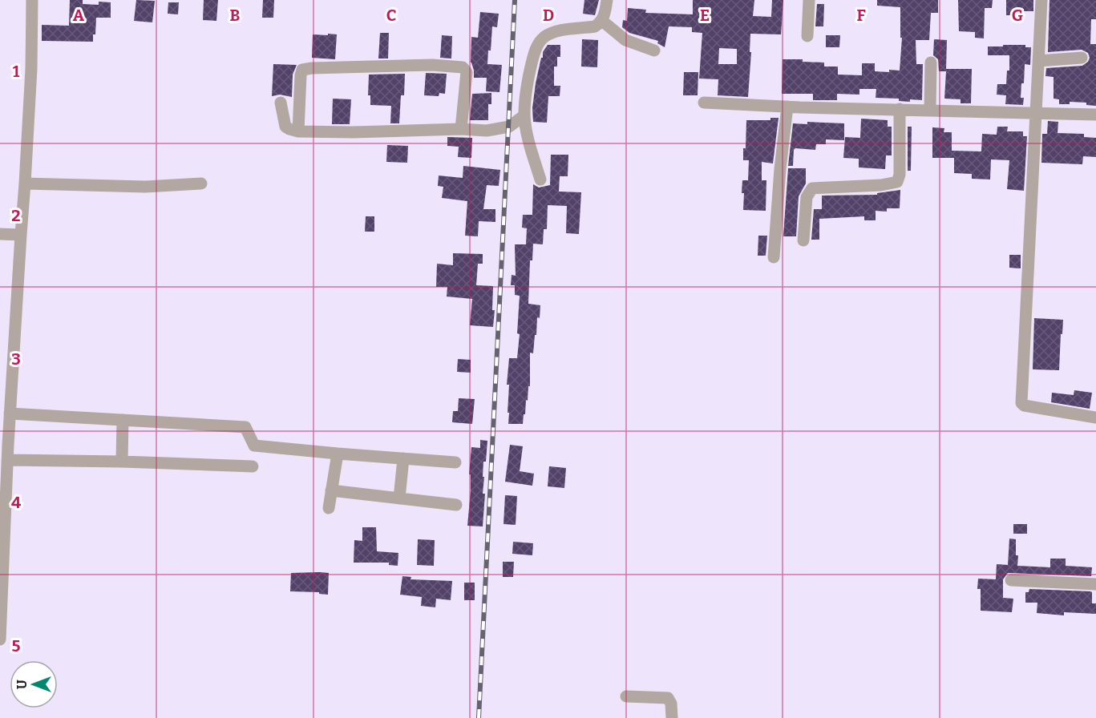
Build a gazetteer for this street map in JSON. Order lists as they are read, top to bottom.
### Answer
{
  "north": "left",
  "grid": {
    "columns": [
      "A",
      "B",
      "C",
      "D",
      "E",
      "F",
      "G"
    ],
    "rows": [
      "1",
      "2",
      "3",
      "4",
      "5"
    ]
  }
}
